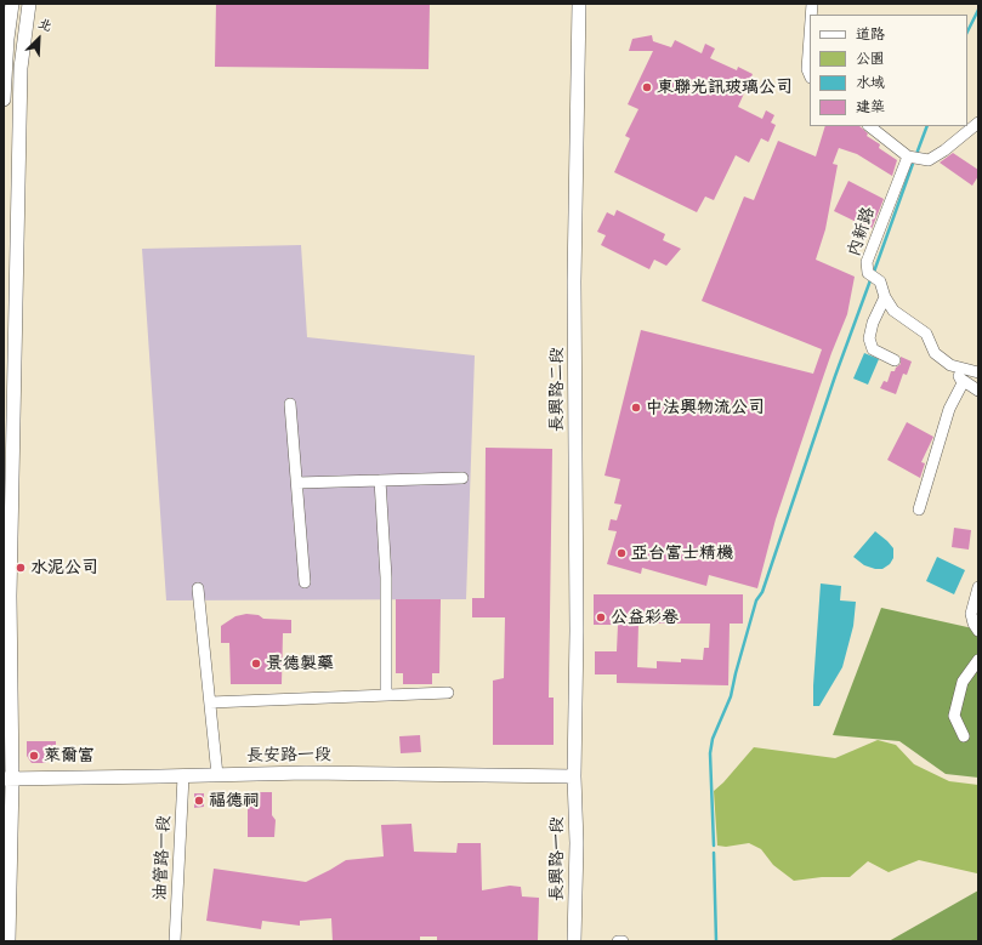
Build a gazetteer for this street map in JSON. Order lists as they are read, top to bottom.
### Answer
{
  "streets": {
    "street": [
      "內新路",
      "長興路二段",
      "長安路一段",
      "油管路一段",
      "長興路一段"
    ]
  },
  "crossings": [
    ["長興路二段", "長安路一段"],
    ["長興路二段", "長興路一段"],
    ["長安路一段", "油管路一段"],
    ["長安路一段", "長興路一段"]
  ],
  "places": [
    "東聯光訊玻璃公司",
    "中法興物流公司",
    "亞台富士精機",
    "水泥公司",
    "公益彩卷",
    "景德製藥",
    "萊爾富",
    "福德祠"
  ],
  "legend": [
    "道路",
    "公園",
    "水域",
    "建築"
  ],
  "north": "top right"
}
